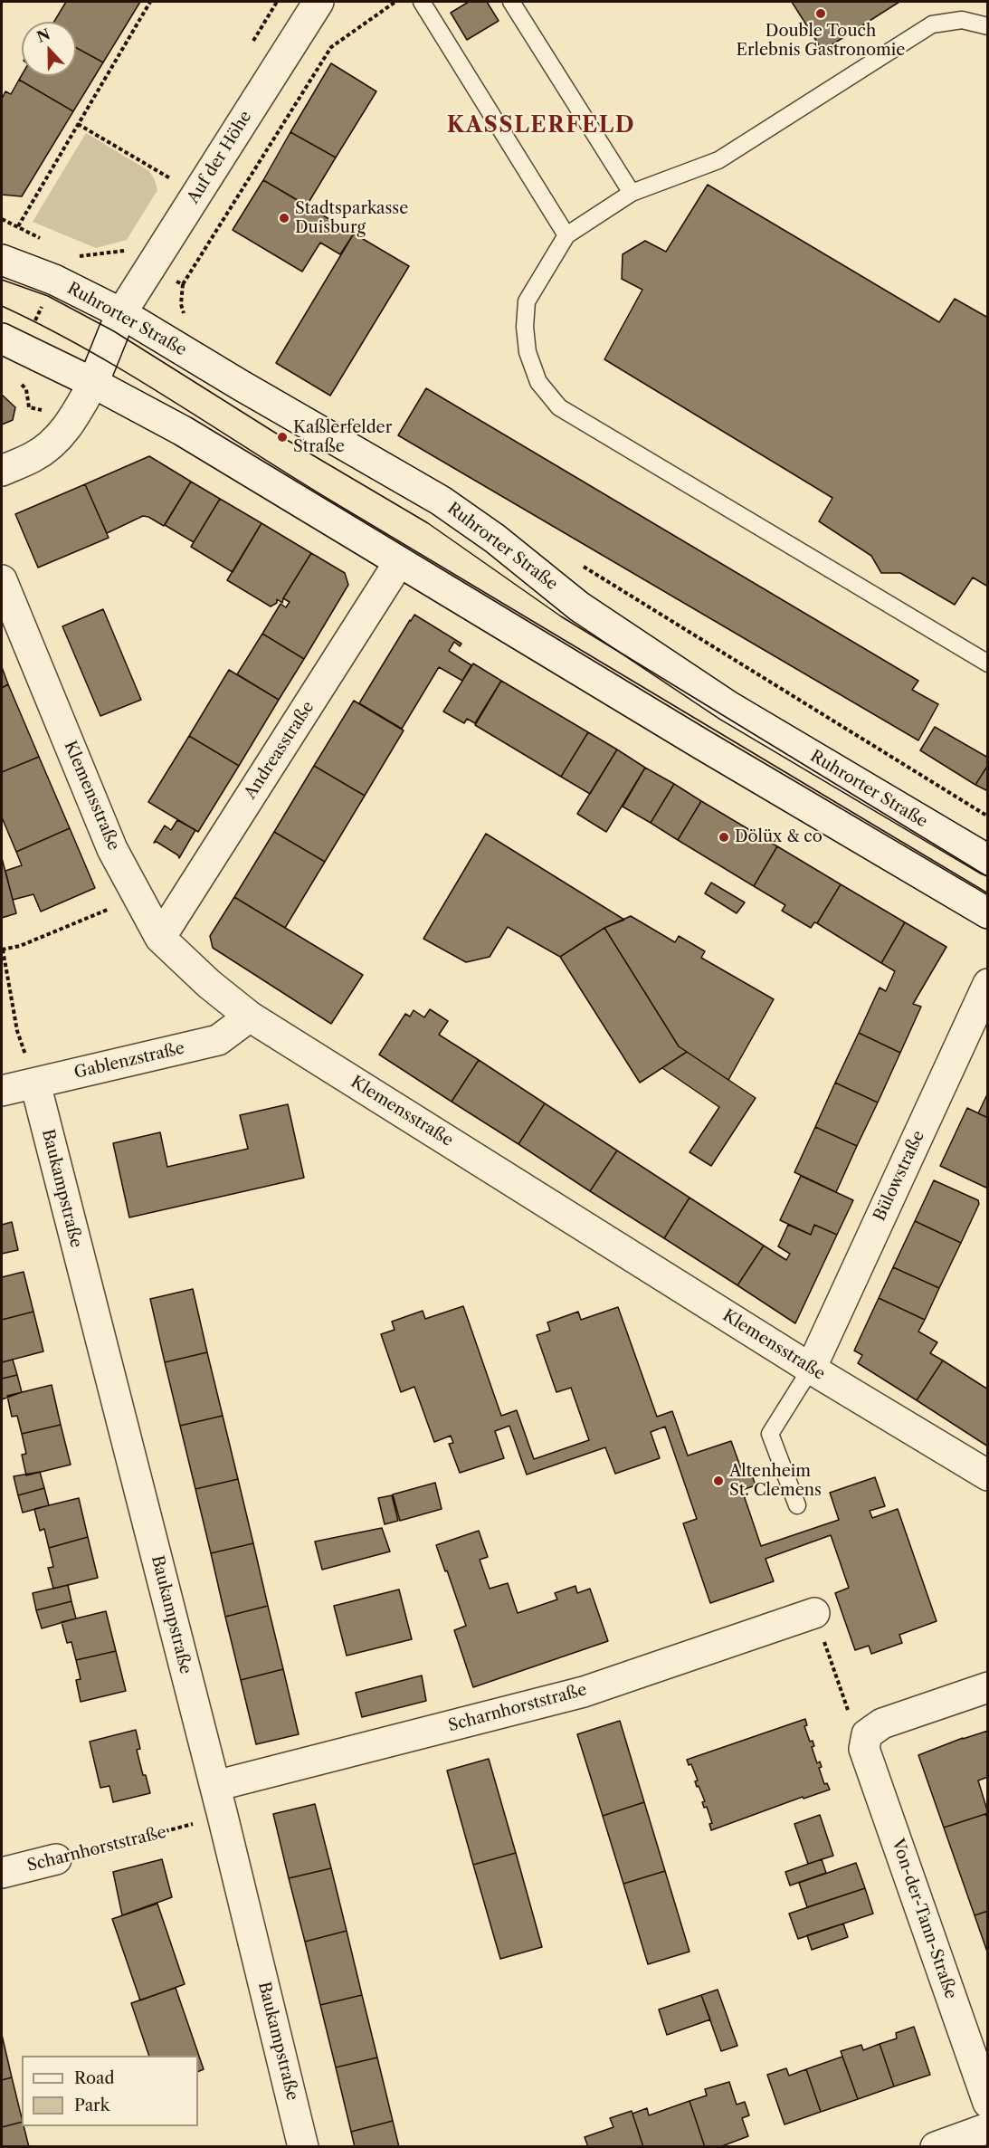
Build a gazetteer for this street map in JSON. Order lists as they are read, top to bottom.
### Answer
{
  "streets": {
    "street": [
      "Auf der Höhe",
      "Ruhrorter Straße",
      "Andreasstraße",
      "Klemensstraße",
      "Gablenzstraße",
      "Bülowstraße",
      "Baukampstraße",
      "Scharnhorststraße",
      "Von-der-Tann-Straße"
    ]
  },
  "crossings": [
    ["Auf der Höhe", "Ruhrorter Straße"],
    ["Andreasstraße", "Klemensstraße"],
    ["Klemensstraße", "Gablenzstraße"],
    ["Klemensstraße", "Bülowstraße"],
    ["Gablenzstraße", "Baukampstraße"],
    ["Baukampstraße", "Scharnhorststraße"]
  ],
  "districts": ["KASSLERFELD"],
  "places": [
    "Double Touch Erlebnis Gastronomie",
    "Stadtsparkasse Duisburg",
    "Kaßlerfelder Straße",
    "Dölüx & co",
    "Altenheim St. Clemens"
  ],
  "legend": ["Road", "Park"],
  "north": "top"
}
